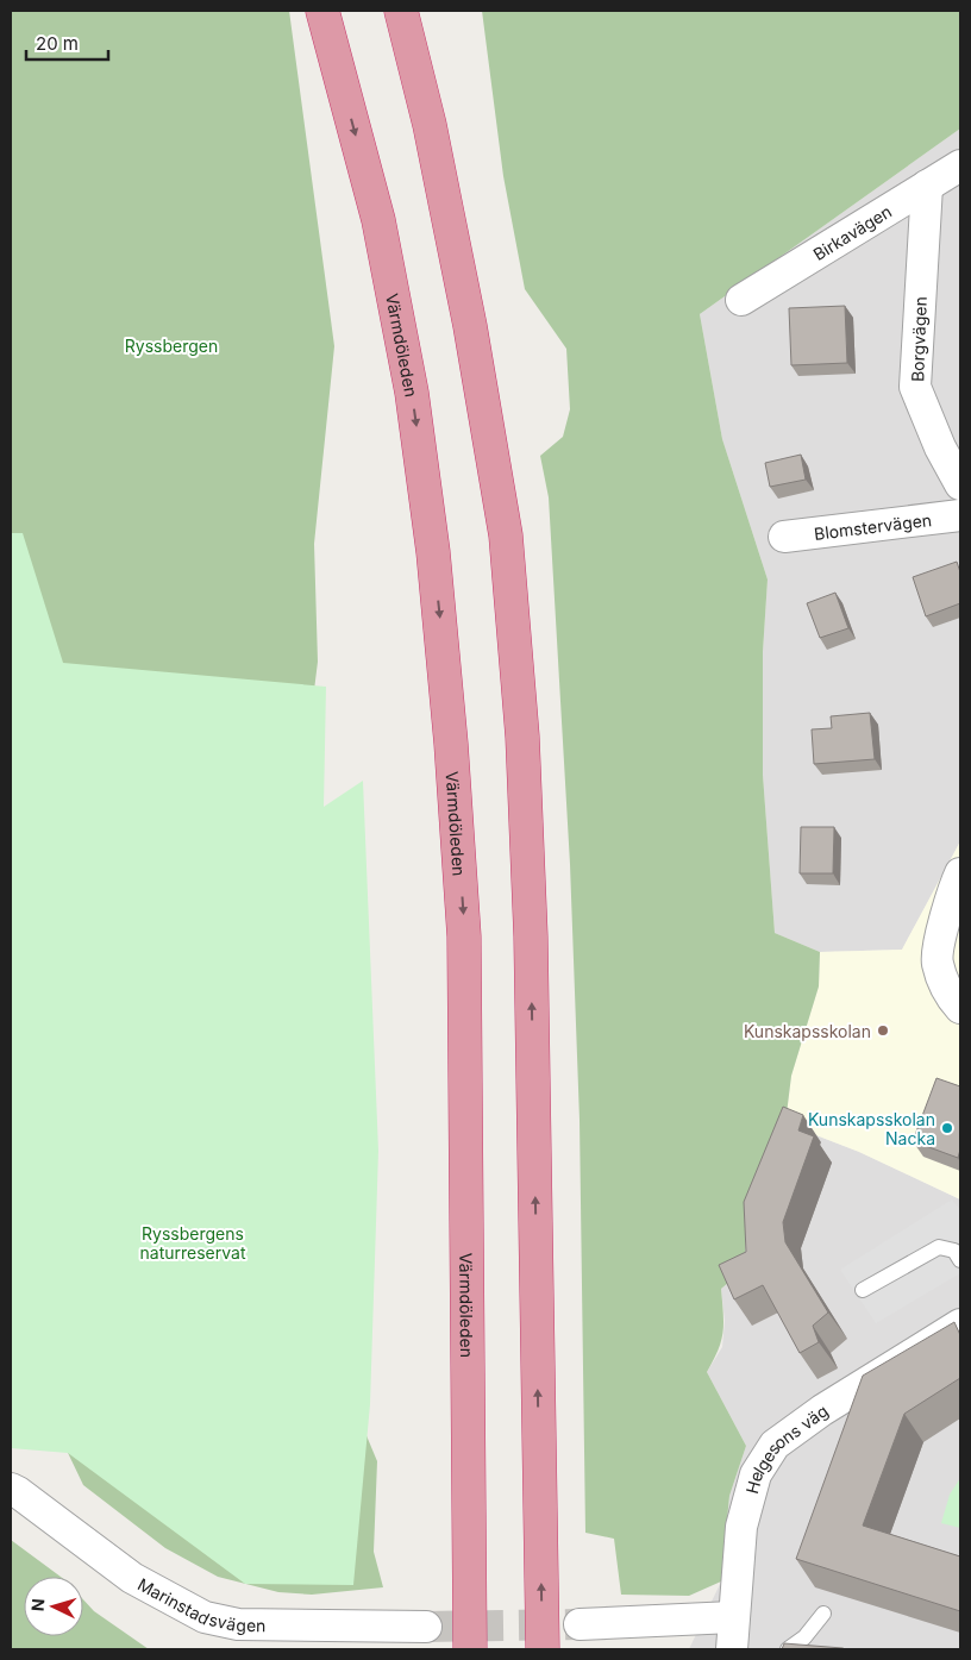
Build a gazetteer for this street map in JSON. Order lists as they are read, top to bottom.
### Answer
{
  "streets": {
    "highway": ["Värmdöleden"],
    "street": [
      "Birkavägen",
      "Borgvägen",
      "Blomstervägen",
      "Helgesons väg",
      "Marinstadsvägen"
    ]
  },
  "crossings": [
    ["Birkavägen", "Borgvägen"]
  ],
  "parks": ["Ryssbergen", "Ryssbergens naturreservat"],
  "places": ["Kunskapsskolan", "Kunskapsskolan Nacka"],
  "scale_bar": "20 m",
  "north": "left"
}
